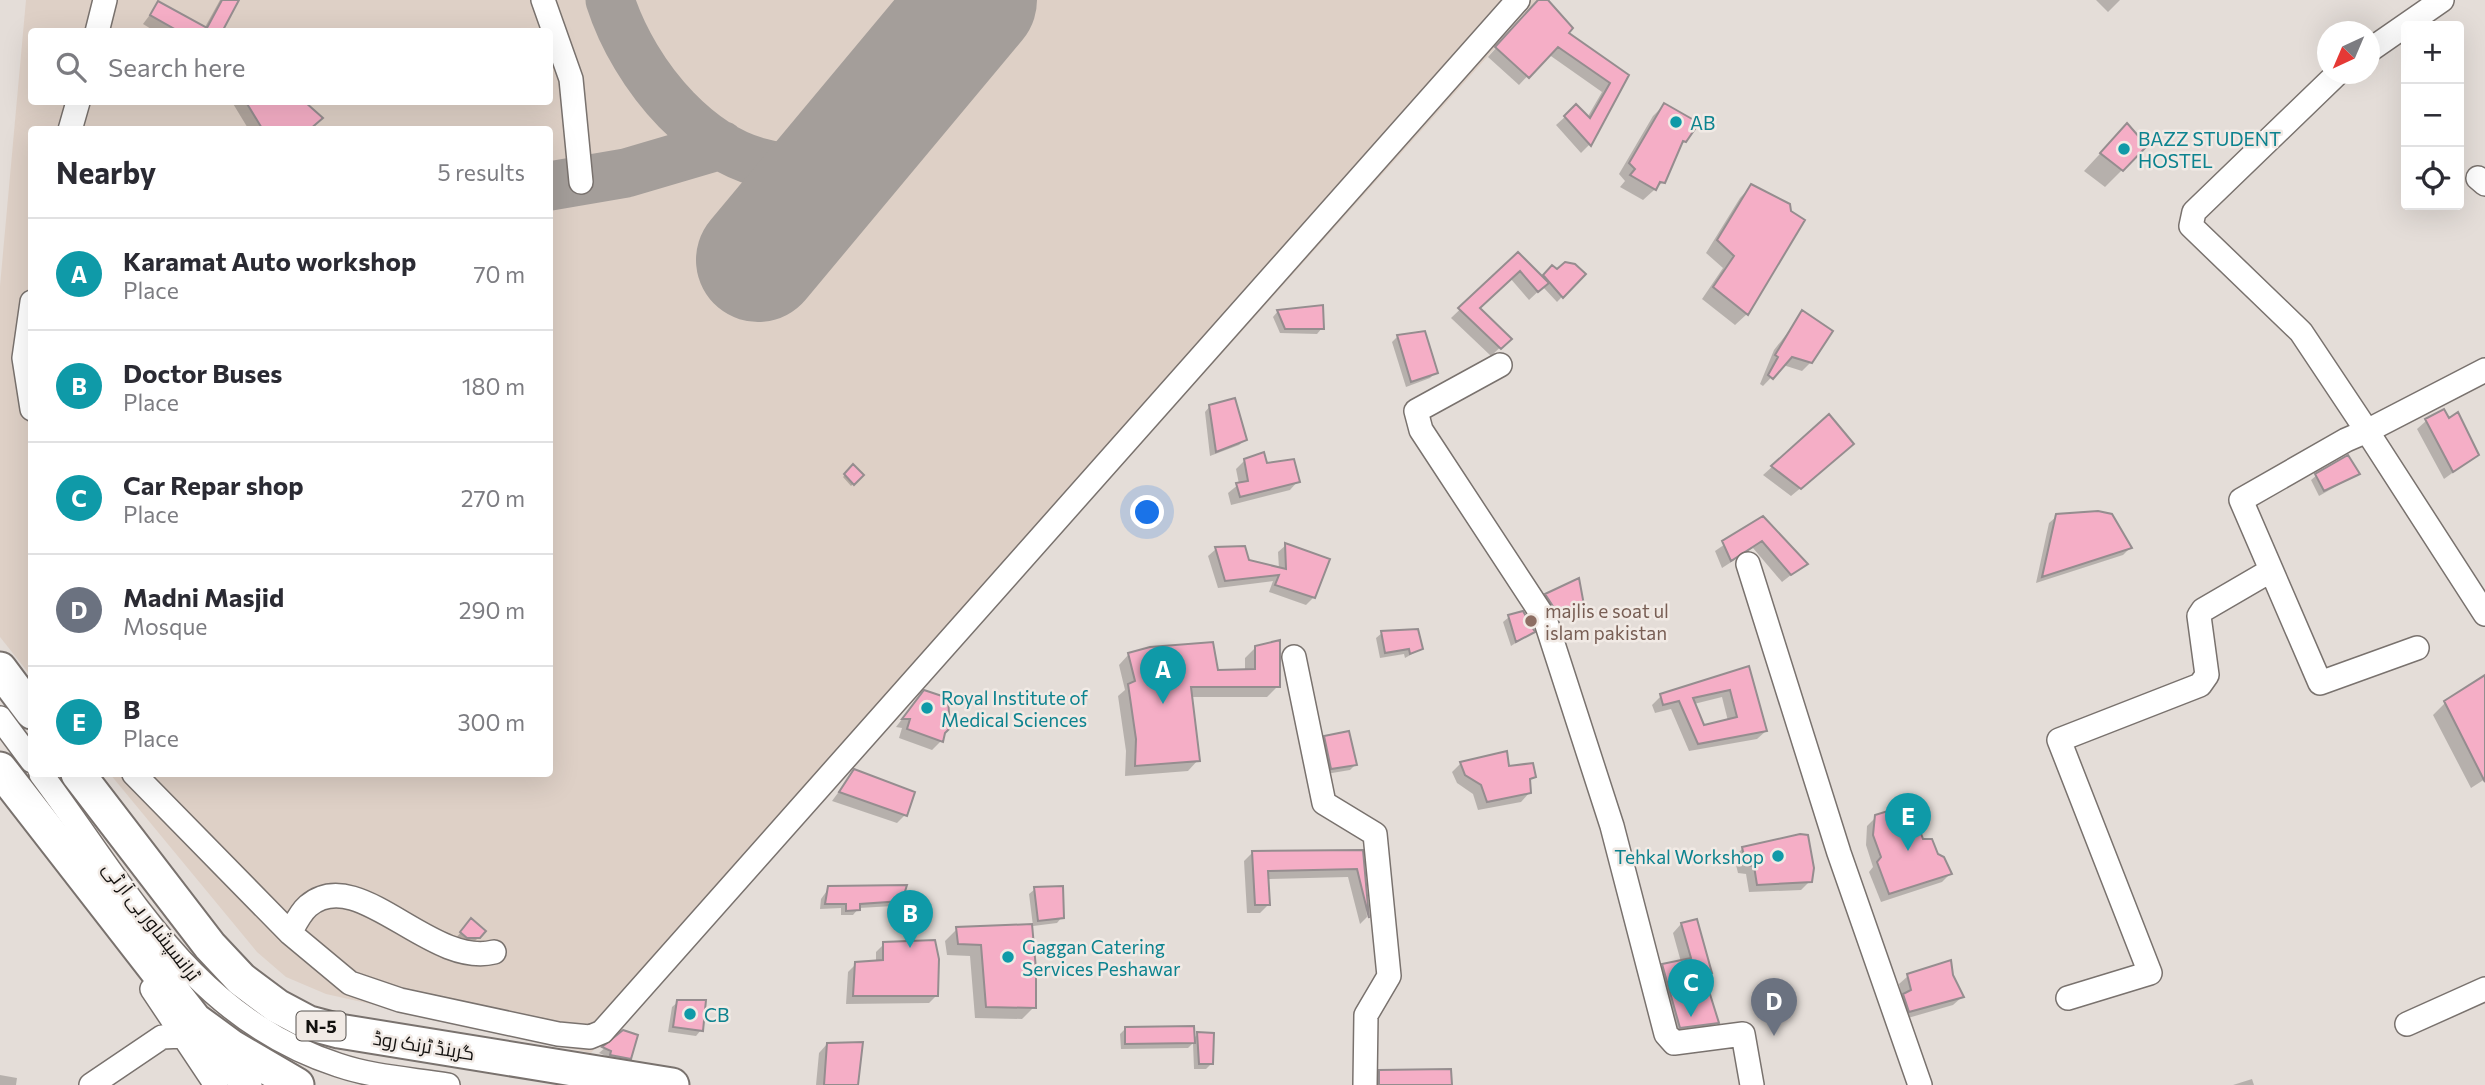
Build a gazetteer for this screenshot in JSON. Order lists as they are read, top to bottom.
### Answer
{
  "streets": {
    "highway": ["N-5", "گرینڈ ٹرنک روڈ"],
    "street": ["ٹرانسپشاور بی آر ٹی"]
  },
  "places": [
    "AB",
    "BAZZ STUDENT HOSTEL",
    "majlis e soat ul islam pakistan",
    "Royal Institute of Medical Sciences",
    "Tehkal Workshop",
    "Gaggan Catering Services Peshawar",
    "CB"
  ],
  "north": "bottom left",
  "page": {
    "map_buttons": ["+", "−"],
    "search": "Search here",
    "heading": ["Nearby", "5 results"],
    "list": [
      {
        "mark": "A",
        "name": "Karamat Auto workshop",
        "note": "Place",
        "value": "70 m"
      },
      {
        "mark": "B",
        "name": "Doctor Buses",
        "note": "Place",
        "value": "180 m"
      },
      {
        "mark": "C",
        "name": "Car Repar shop",
        "note": "Place",
        "value": "270 m"
      },
      {
        "mark": "D",
        "name": "Madni Masjid",
        "note": "Mosque",
        "value": "290 m"
      },
      {
        "mark": "E",
        "name": "B",
        "note": "Place",
        "value": "300 m"
      }
    ],
    "pins": [
      "A",
      "E",
      "B",
      "C",
      "D"
    ]
  }
}
